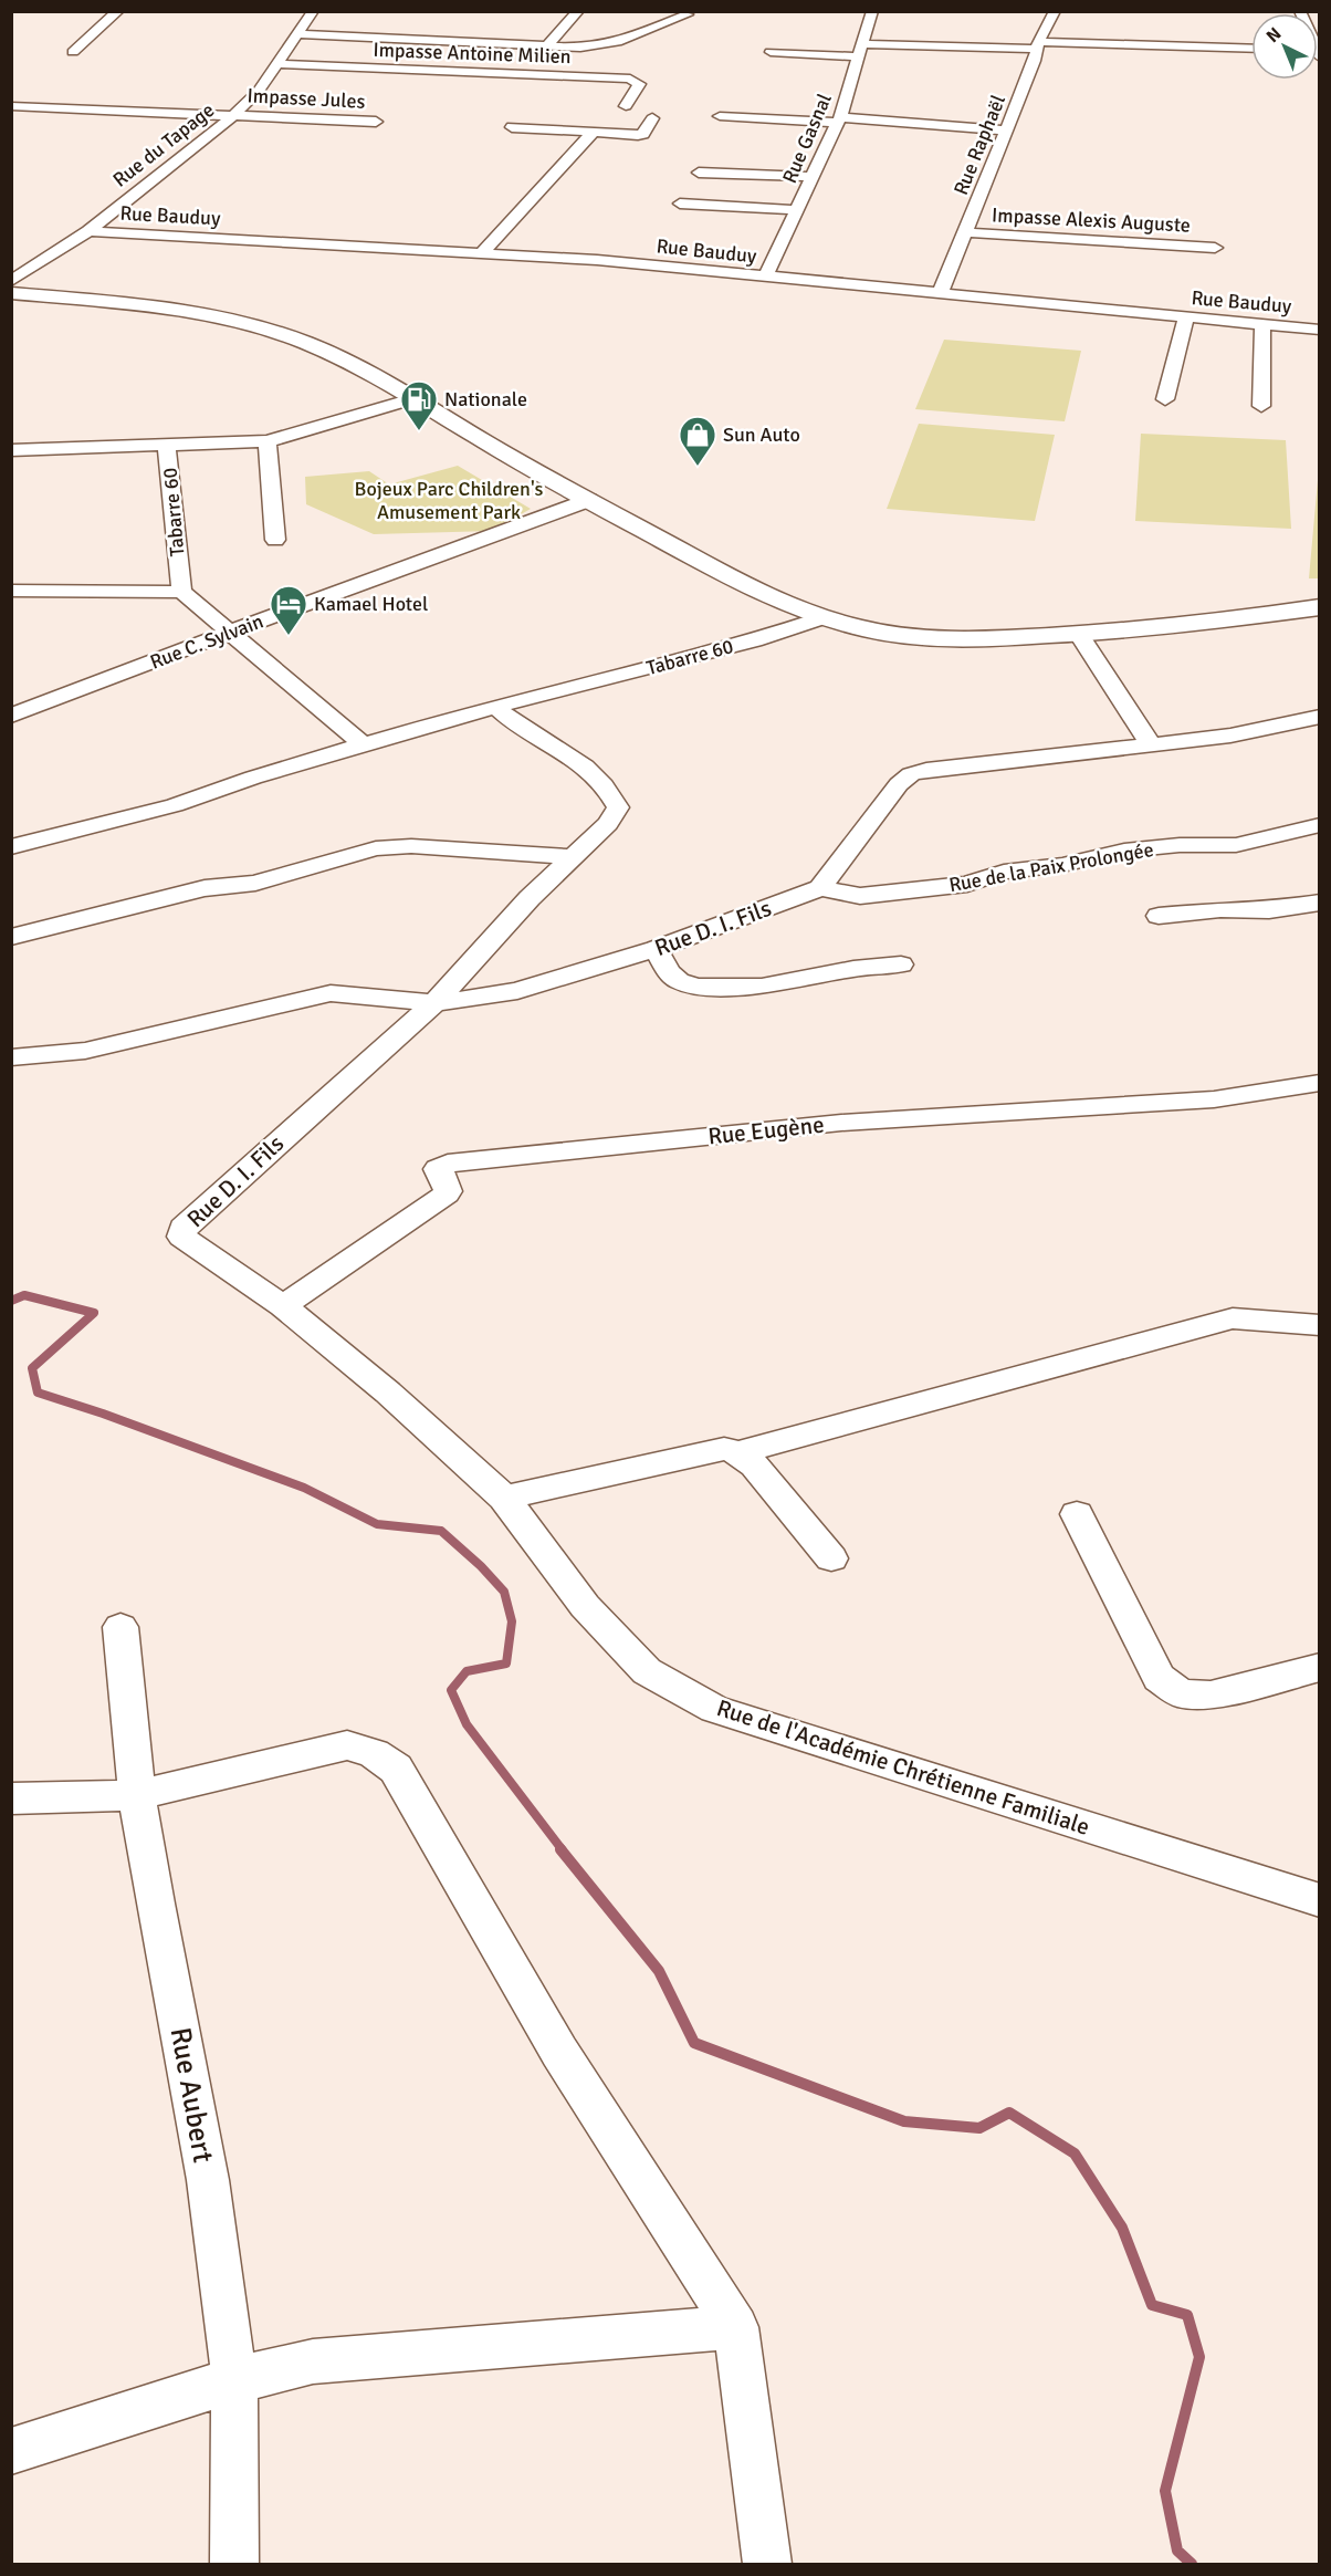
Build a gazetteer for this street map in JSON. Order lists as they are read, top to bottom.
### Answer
{
  "streets": {
    "street": [
      "Impasse Antoine Milien",
      "Impasse Jules",
      "Rue Gasnal",
      "Rue du Tapage",
      "Rue Raphaël",
      "Rue Bauduy",
      "Impasse Alexis Auguste",
      "Tabarre 60",
      "Rue C. Sylvain",
      "Rue de la Paix Prolongée",
      "Rue D. I. Fils",
      "Rue Eugène",
      "Rue de l'Académie Chrétienne Familiale",
      "Rue Aubert"
    ]
  },
  "crossings": [
    ["Impasse Antoine Milien", "Rue du Tapage"],
    ["Impasse Jules", "Rue du Tapage"],
    ["Rue Gasnal", "Rue Bauduy"],
    ["Rue du Tapage", "Rue Bauduy"],
    ["Rue Raphaël", "Rue Bauduy"],
    ["Rue Raphaël", "Impasse Alexis Auguste"],
    ["Rue de la Paix Prolongée", "Rue D. I. Fils"],
    ["Rue D. I. Fils", "Rue de l'Académie Chrétienne Familiale"],
    ["Rue Eugène", "Rue de l'Académie Chrétienne Familiale"]
  ],
  "parks": ["Bojeux Parc Children's Amusement Park"],
  "places": {
    "fuel station": ["Nationale"],
    "shop": ["Sun Auto"],
    "hotel": ["Kamael Hotel"]
  },
  "north": "top left"
}
